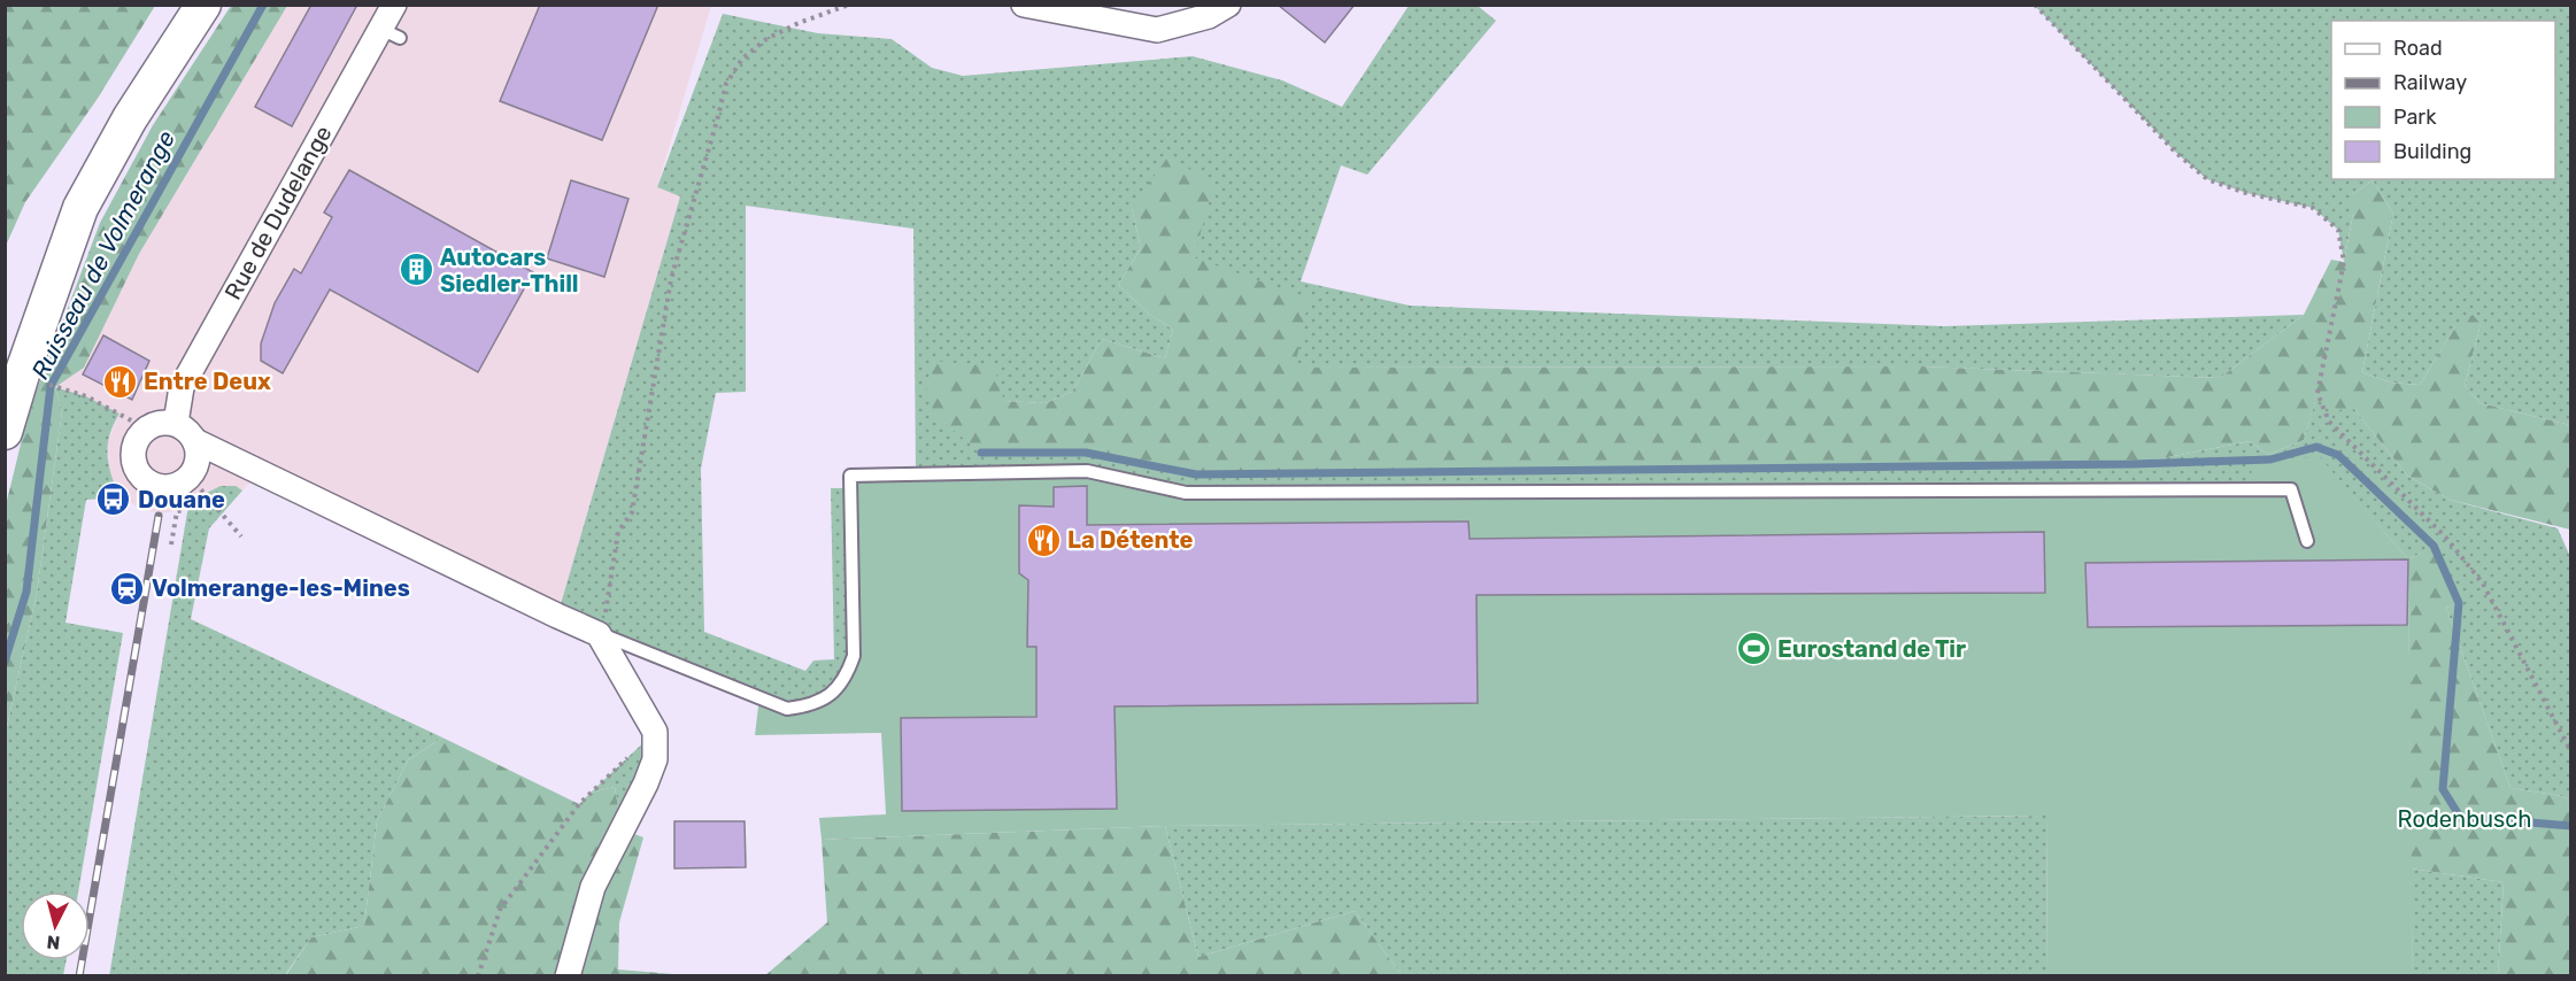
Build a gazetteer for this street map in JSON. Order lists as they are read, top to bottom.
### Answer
{
  "streets": {
    "street": ["Rue de Dudelange"]
  },
  "water": ["Ruisseau de Volmerange"],
  "parks": ["Rodenbusch"],
  "places": {
    "building": ["Autocars Siedler-Thill"],
    "restaurant": ["Entre Deux", "La Détente"],
    "bus stop": ["Douane"],
    "station": ["Volmerange-les-Mines"],
    "sports": ["Eurostand de Tir"]
  },
  "legend": [
    "Road",
    "Railway",
    "Park",
    "Building"
  ],
  "north": "bottom"
}
